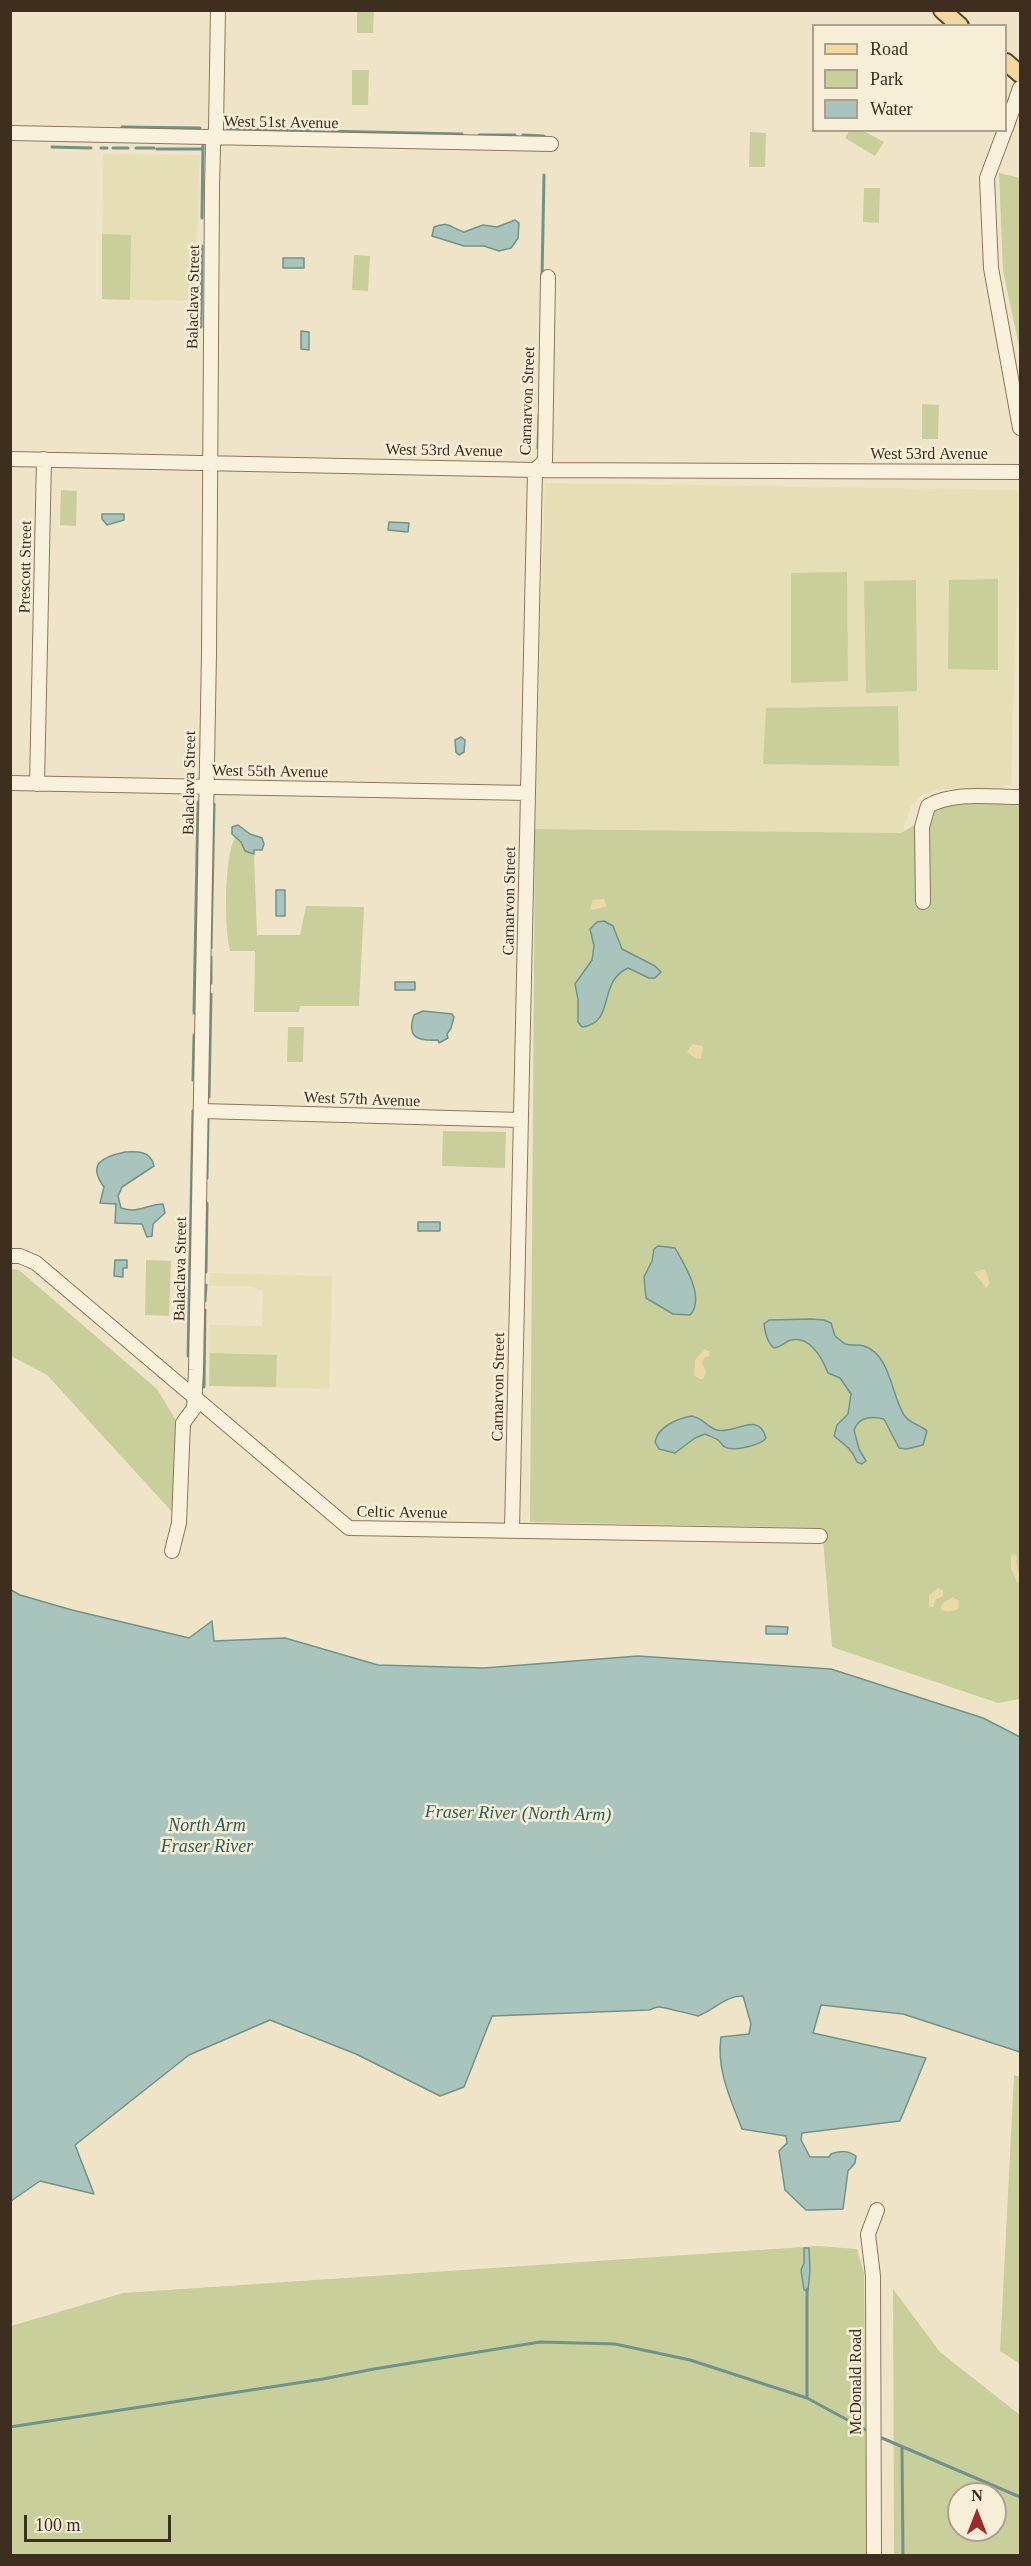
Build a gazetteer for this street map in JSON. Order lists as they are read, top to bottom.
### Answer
{
  "streets": {
    "street": [
      "West 51st Avenue",
      "Balaclava Street",
      "Carnarvon Street",
      "West 53rd Avenue",
      "Prescott Street",
      "West 55th Avenue",
      "West 57th Avenue",
      "Celtic Avenue",
      "McDonald Road"
    ]
  },
  "crossings": [
    ["West 51st Avenue", "Balaclava Street"],
    ["Balaclava Street", "West 53rd Avenue"],
    ["Balaclava Street", "West 55th Avenue"],
    ["Balaclava Street", "West 57th Avenue"],
    ["Balaclava Street", "Celtic Avenue"],
    ["Carnarvon Street", "West 53rd Avenue"],
    ["Carnarvon Street", "West 55th Avenue"],
    ["Carnarvon Street", "West 57th Avenue"],
    ["Carnarvon Street", "Celtic Avenue"],
    ["West 53rd Avenue", "Prescott Street"],
    ["Prescott Street", "West 55th Avenue"]
  ],
  "water": ["Fraser River (North Arm)", "North Arm Fraser River"],
  "legend": ["Road", "Park", "Water"],
  "scale_bar": "100 m",
  "north": "top"
}
